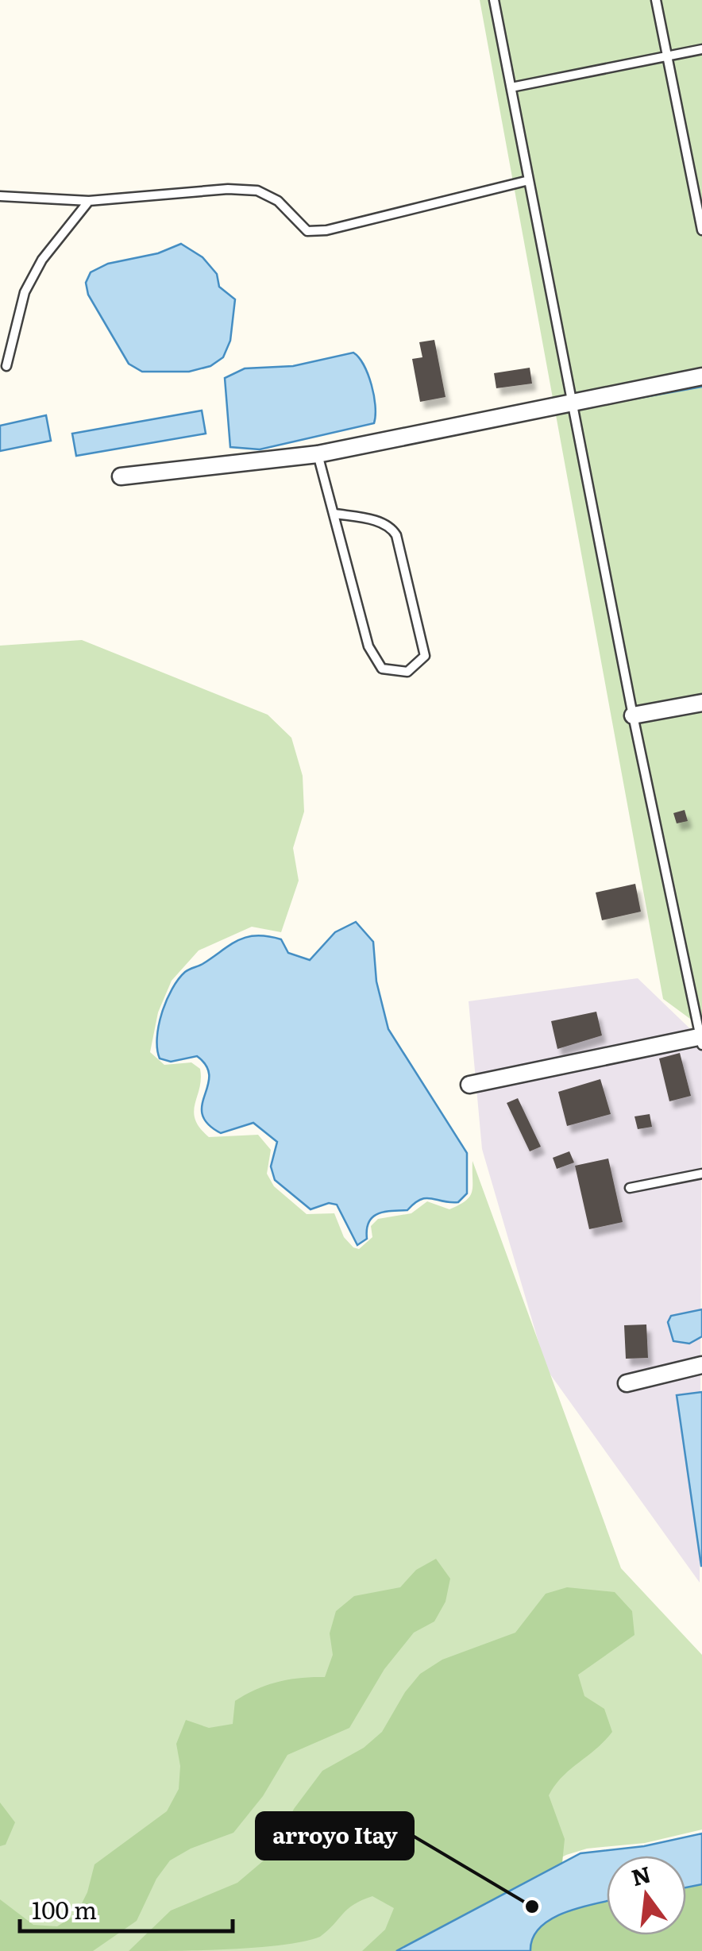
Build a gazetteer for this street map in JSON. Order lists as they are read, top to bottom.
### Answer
{
  "places": ["arroyo Itay"],
  "scale_bar": "100 m",
  "north": "top"
}
